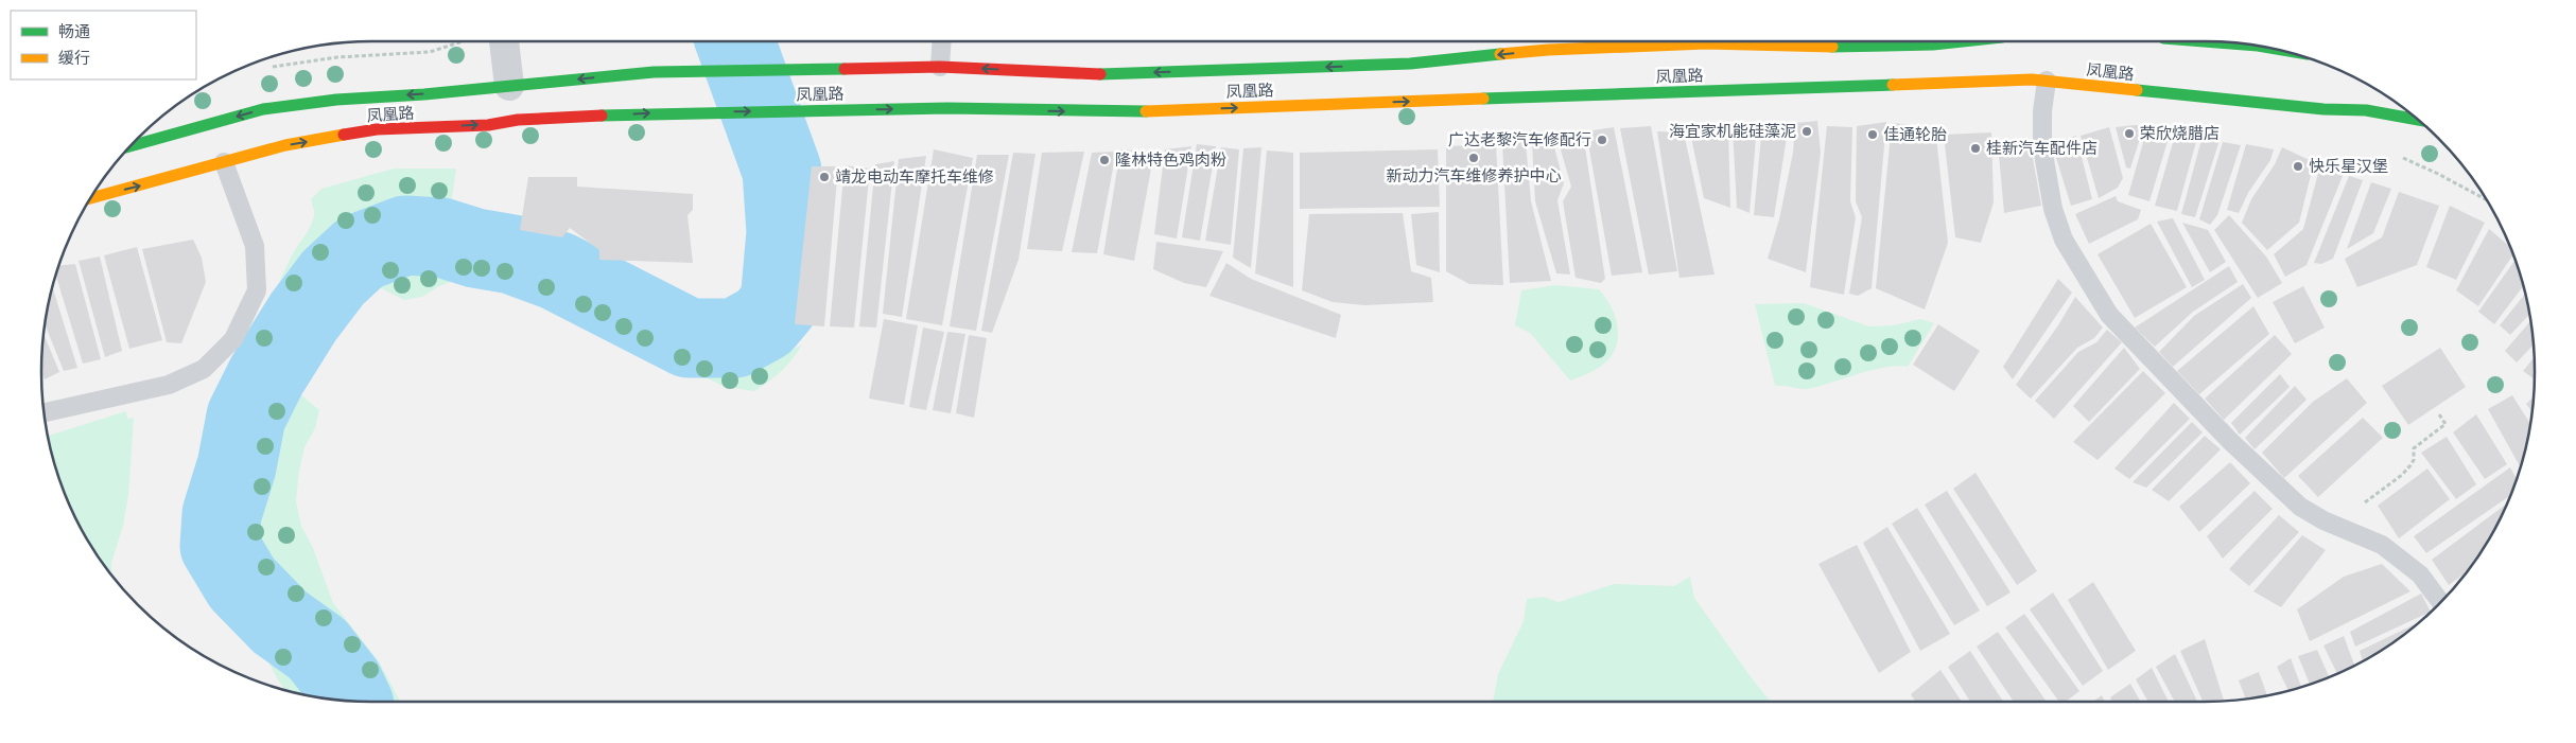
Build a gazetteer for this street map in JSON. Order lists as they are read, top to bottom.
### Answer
{
  "streets": {
    "main road": ["凤凰路"]
  },
  "places": [
    "海宜家机能硅藻泥",
    "荣欣烧腊店",
    "佳通轮胎",
    "广达老黎汽车修配行",
    "桂新汽车配件店",
    "新动力汽车维修养护中心",
    "隆林特色鸡肉粉",
    "快乐星汉堡",
    "靖龙电动车摩托车维修"
  ],
  "legend": ["畅通", "缓行"]
}
